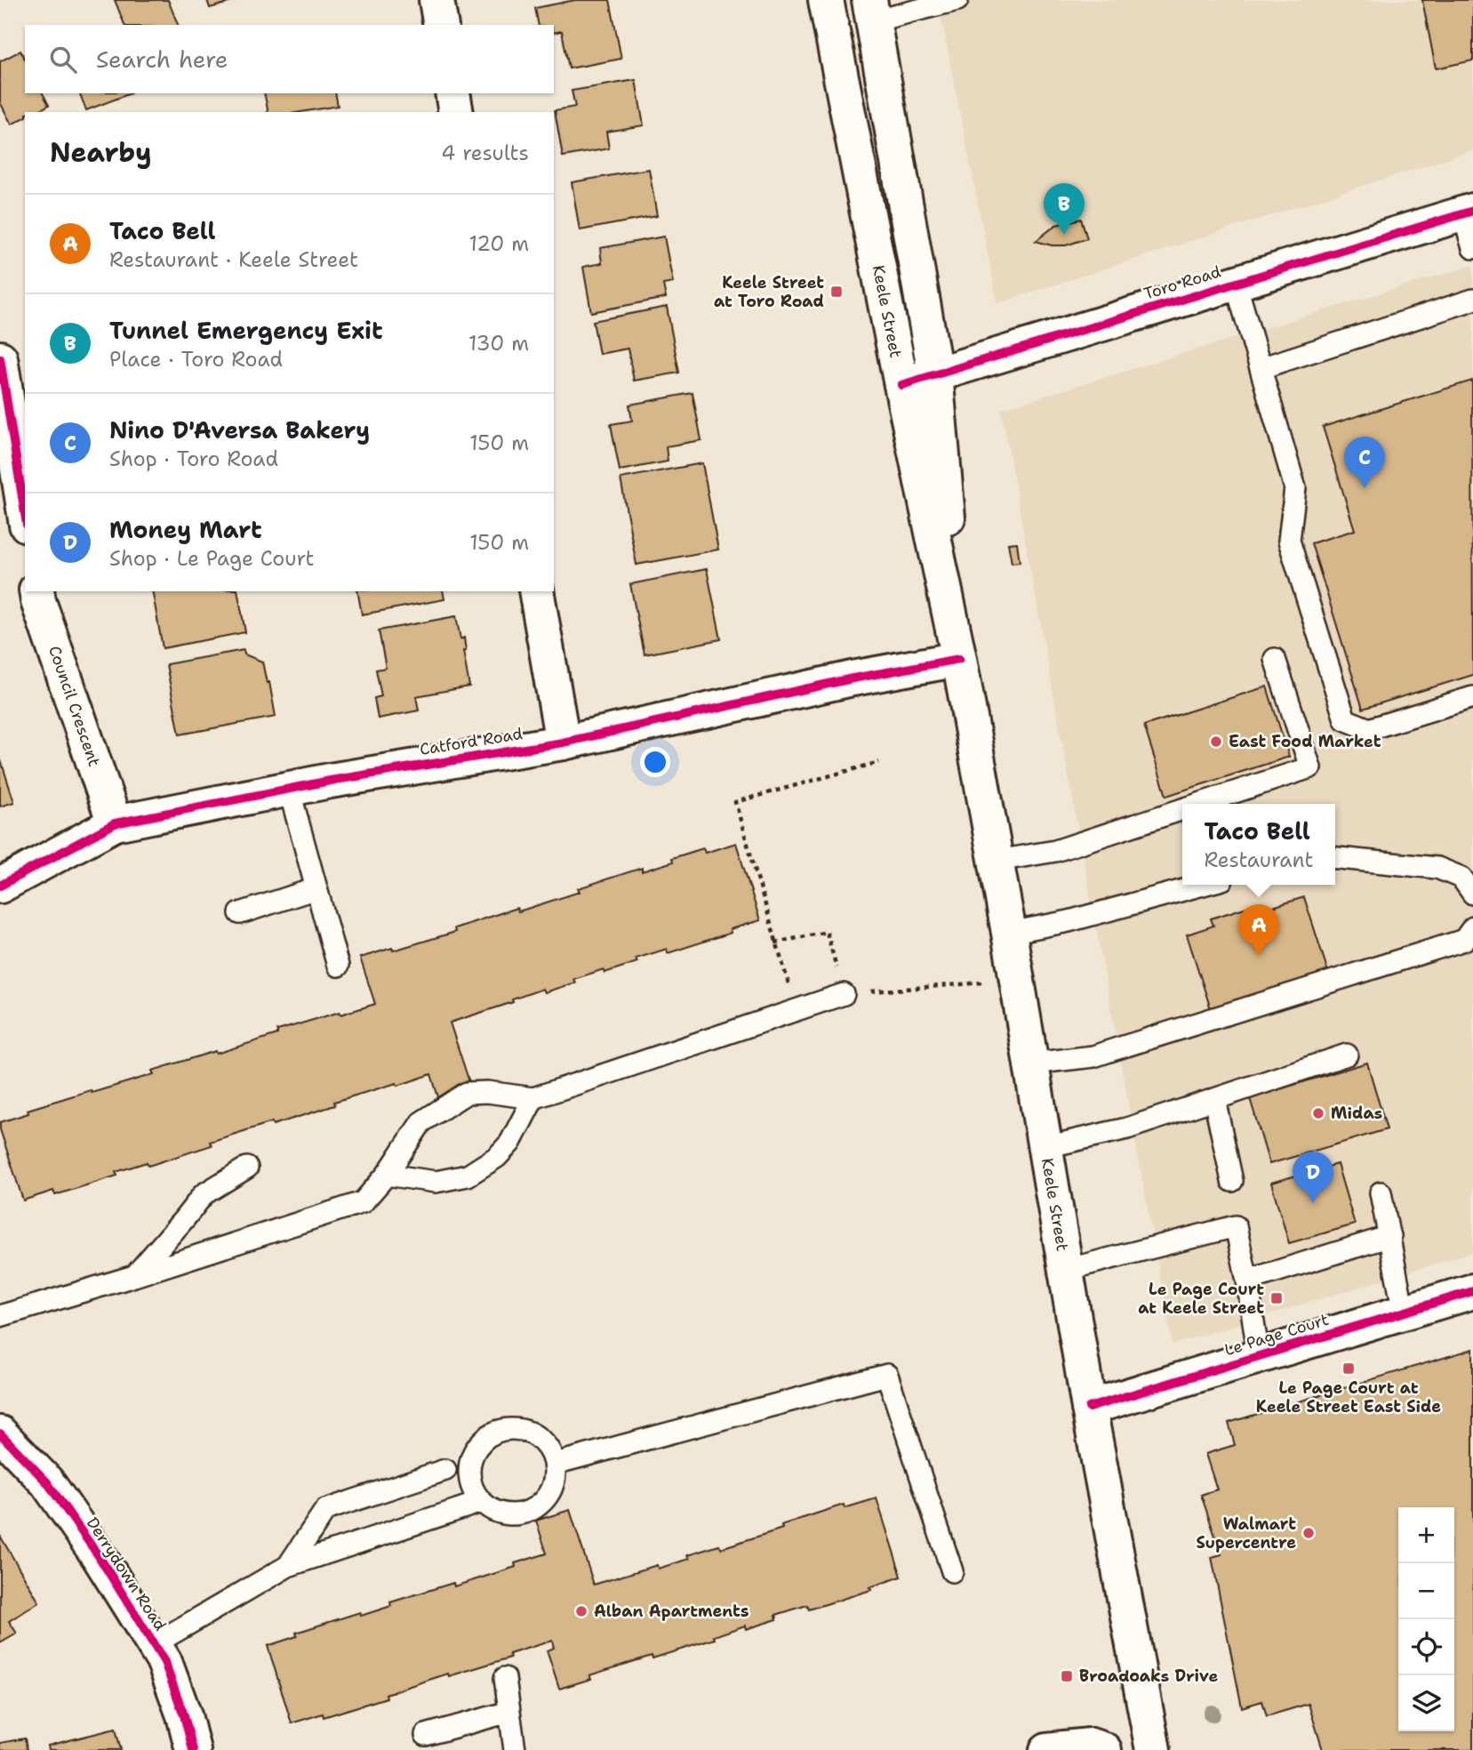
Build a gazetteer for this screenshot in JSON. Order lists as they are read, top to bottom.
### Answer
{
  "streets": {
    "street": [
      "Toro Road",
      "Keele Street",
      "Council Crescent",
      "Catford Road",
      "Le Page Court",
      "Derrydown Road"
    ]
  },
  "crossings": [
    ["Toro Road", "Keele Street"],
    ["Keele Street", "Catford Road"],
    ["Keele Street", "Le Page Court"],
    ["Council Crescent", "Catford Road"]
  ],
  "places": {
    "transit": [
      "Keele Street at Toro Road",
      "Le Page Court at Keele Street",
      "Le Page Court at Keele Street East Side",
      "Broadoaks Drive"
    ],
    "other": [
      "East Food Market",
      "Midas",
      "Walmart Supercentre",
      "Alban Apartments"
    ]
  },
  "page": {
    "search": "Search here",
    "heading": ["Nearby", "4 results"],
    "pins": [
      "B",
      "C",
      "A",
      "D"
    ],
    "list": [
      {
        "mark": "A",
        "name": "Taco Bell",
        "note": "Restaurant · Keele Street",
        "value": "120 m"
      },
      {
        "mark": "B",
        "name": "Tunnel Emergency Exit",
        "note": "Place · Toro Road",
        "value": "130 m"
      },
      {
        "mark": "C",
        "name": "Nino D'Aversa Bakery",
        "note": "Shop · Toro Road",
        "value": "150 m"
      },
      {
        "mark": "D",
        "name": "Money Mart",
        "note": "Shop · Le Page Court",
        "value": "150 m"
      }
    ],
    "popup": ["Taco Bell", "Restaurant"],
    "map_buttons": ["+", "−"]
  }
}
